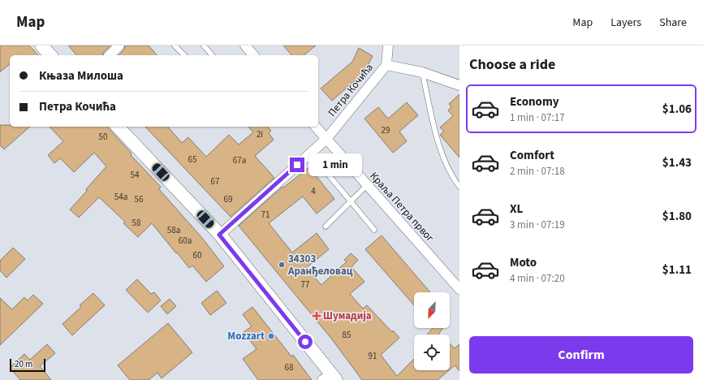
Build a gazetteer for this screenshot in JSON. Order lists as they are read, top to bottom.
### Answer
{
  "streets": {
    "street": ["Петра Кочића", "Краља Петра првог"]
  },
  "crossings": [
    ["Петра Кочића", "Краља Петра првог"]
  ],
  "places": {
    "other": ["34303 Аранђеловац", "Mozzart"],
    "health": ["Шумадија"]
  },
  "house_numbers": [
    "29",
    "2i",
    "50",
    "65",
    "67a",
    "54",
    "67",
    "4",
    "54a",
    "56",
    "69",
    "71",
    "58",
    "58a",
    "60a",
    "60",
    "77",
    "85",
    "91",
    "68"
  ],
  "scale_bar": "20 m",
  "north": "bottom left",
  "page": {
    "header": "Map",
    "nav": ["Map", "Layers", "Share"],
    "heading": "Choose a ride",
    "banner": ["Књаза Милоша", "Петра Кочића"],
    "list": [
      {
        "name": "Economy",
        "note": "1 min · 07:17",
        "value": "$1.06"
      },
      {
        "name": "Comfort",
        "note": "2 min · 07:18",
        "value": "$1.43"
      },
      {
        "name": "XL",
        "note": "3 min · 07:19",
        "value": "$1.80"
      },
      {
        "name": "Moto",
        "note": "4 min · 07:20",
        "value": "$1.11"
      }
    ],
    "bubble": "1 min",
    "buttons": "Confirm",
    "scale": "20 m"
  }
}
